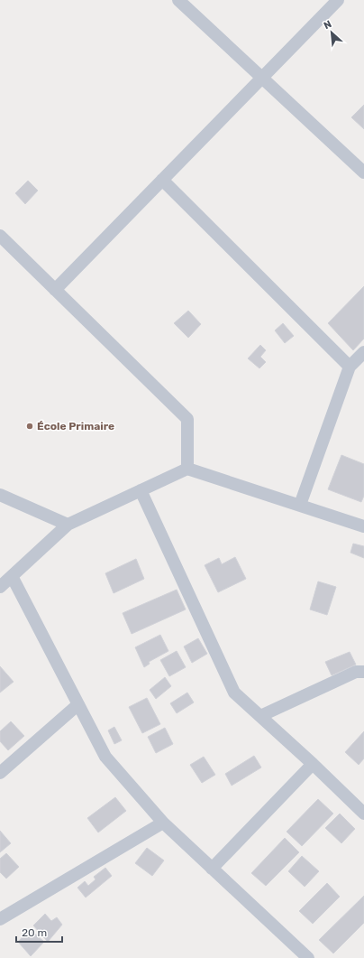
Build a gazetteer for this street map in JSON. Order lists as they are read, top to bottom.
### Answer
{
  "places": ["École Primaire"],
  "scale_bar": "20 m",
  "north": "top left"
}
